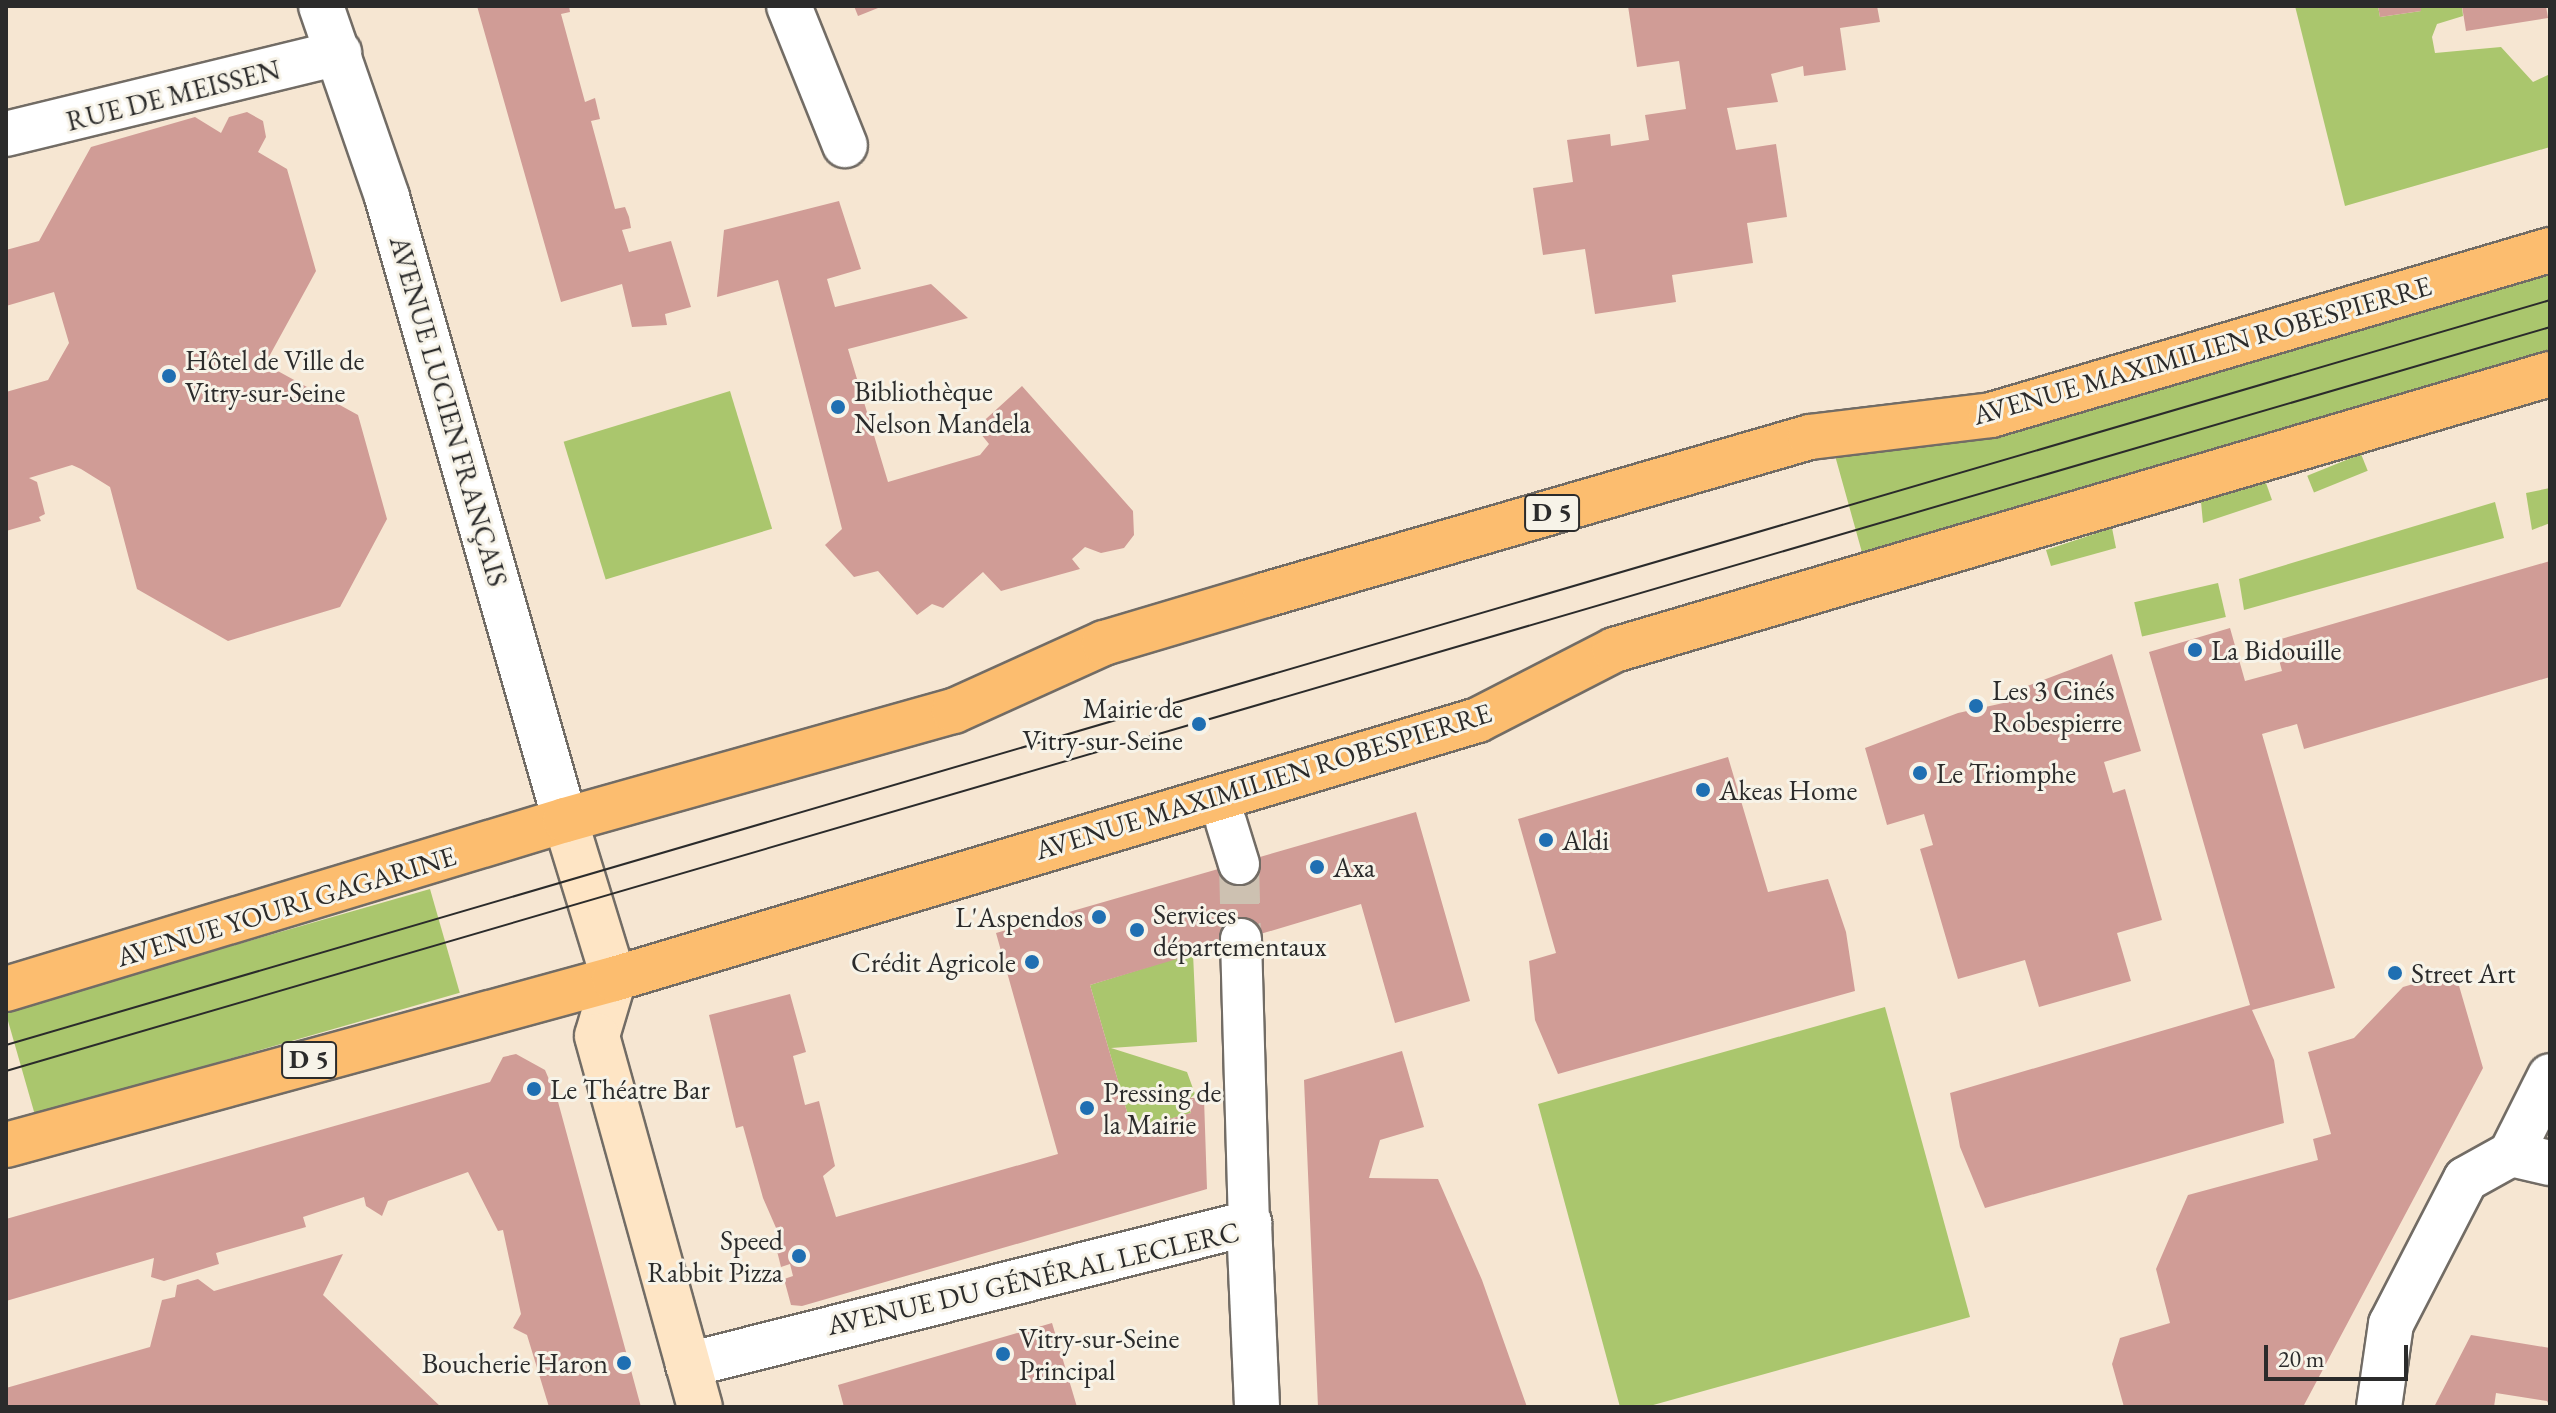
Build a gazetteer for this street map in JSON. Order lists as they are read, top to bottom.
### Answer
{
  "streets": {
    "main road": ["AVENUE MAXIMILIEN ROBESPIERRE", "D 5", "AVENUE YOURI GAGARINE"],
    "street": ["RUE DE MEISSEN", "AVENUE LUCIEN FRANÇAIS", "AVENUE DU GÉNÉRAL LECLERC"]
  },
  "crossings": [
    ["RUE DE MEISSEN", "AVENUE LUCIEN FRANÇAIS"],
    ["AVENUE MAXIMILIEN ROBESPIERRE", "AVENUE LUCIEN FRANÇAIS"],
    ["AVENUE MAXIMILIEN ROBESPIERRE", "D 5"],
    ["AVENUE MAXIMILIEN ROBESPIERRE", "AVENUE YOURI GAGARINE"],
    ["AVENUE LUCIEN FRANÇAIS", "AVENUE YOURI GAGARINE"]
  ],
  "places": [
    "Hôtel de Ville de Vitry-sur-Seine",
    "Bibliothèque Nelson Mandela",
    "La Bidouille",
    "Les 3 Cinés Robespierre",
    "Mairie de Vitry-sur-Seine",
    "Le Triomphe",
    "Akeas Home",
    "Aldi",
    "Axa",
    "L'Aspendos",
    "Services départementaux",
    "Crédit Agricole",
    "Street Art",
    "Le Théatre Bar",
    "Pressing de la Mairie",
    "Speed Rabbit Pizza",
    "Vitry-sur-Seine Principal",
    "Boucherie Haron"
  ],
  "scale_bar": "20 m"
}
